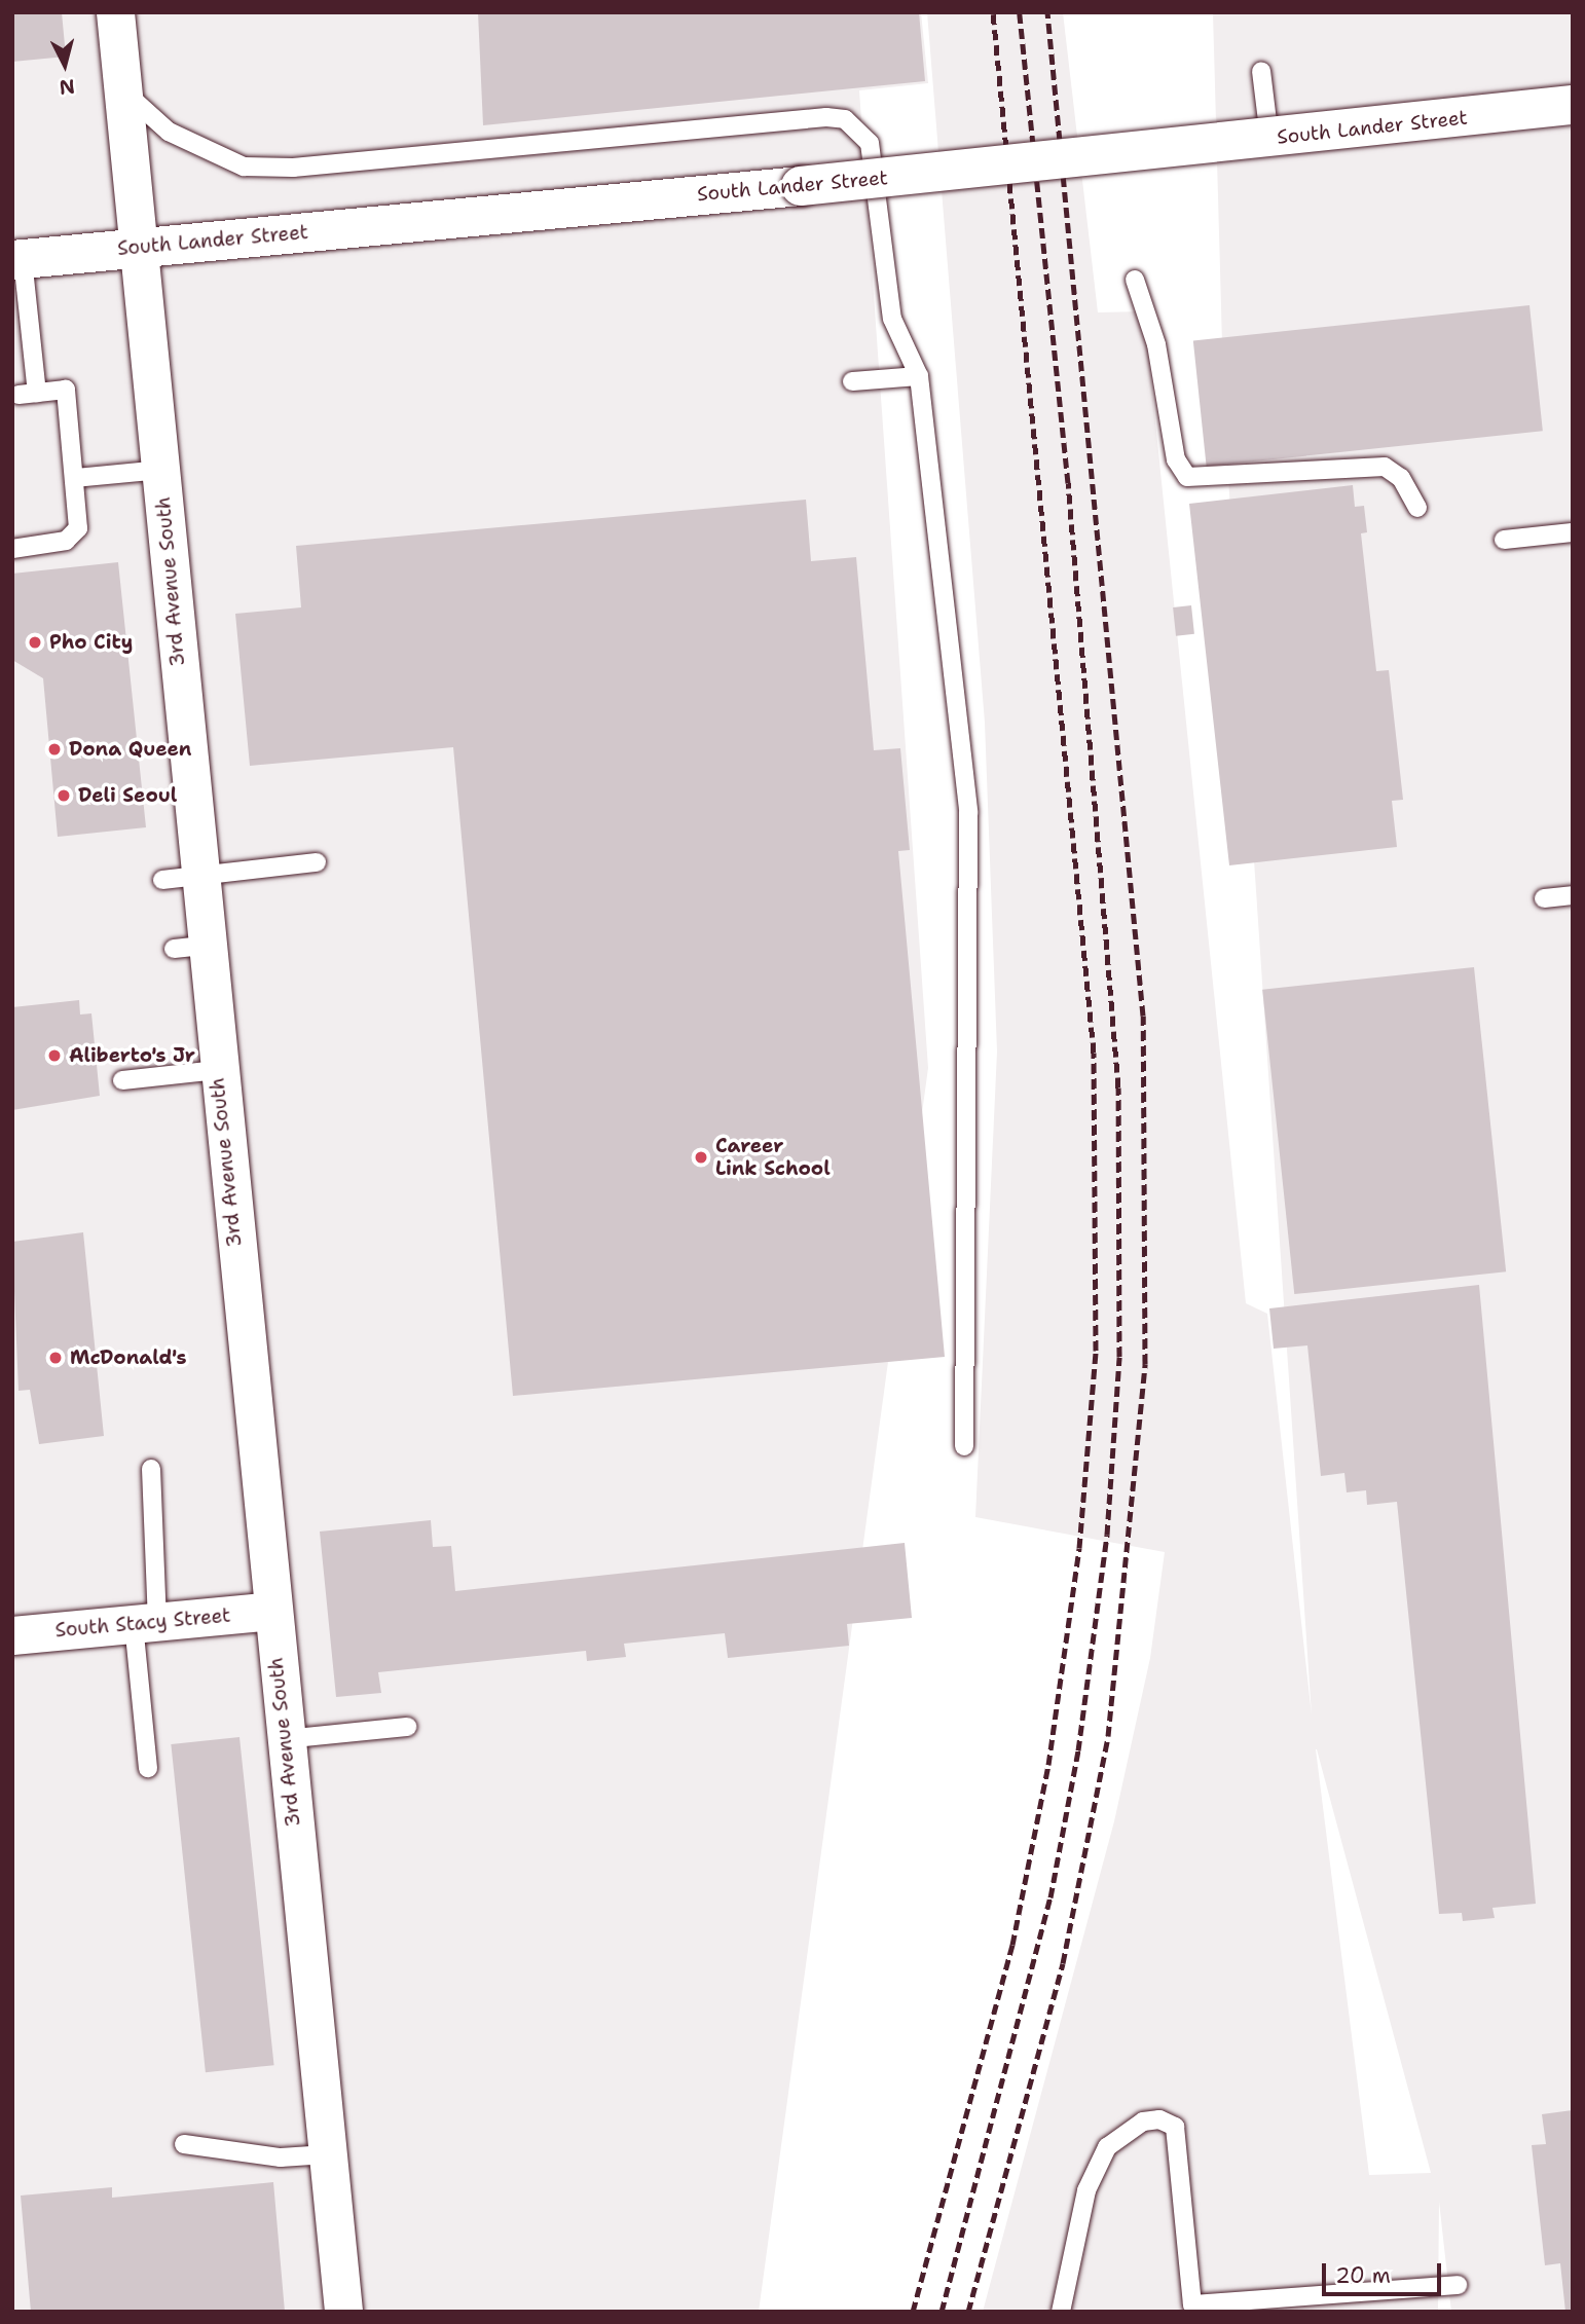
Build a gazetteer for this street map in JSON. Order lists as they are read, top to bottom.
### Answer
{
  "streets": {
    "main road": ["South Lander Street"],
    "street": ["3rd Avenue South", "South Stacy Street"]
  },
  "crossings": [
    ["South Lander Street", "3rd Avenue South"],
    ["3rd Avenue South", "South Stacy Street"]
  ],
  "places": [
    "Pho City",
    "Dona Queen",
    "Deli Seoul",
    "Aliberto's Jr",
    "Career Link School",
    "McDonald's"
  ],
  "scale_bar": "20 m",
  "north": "bottom"
}
